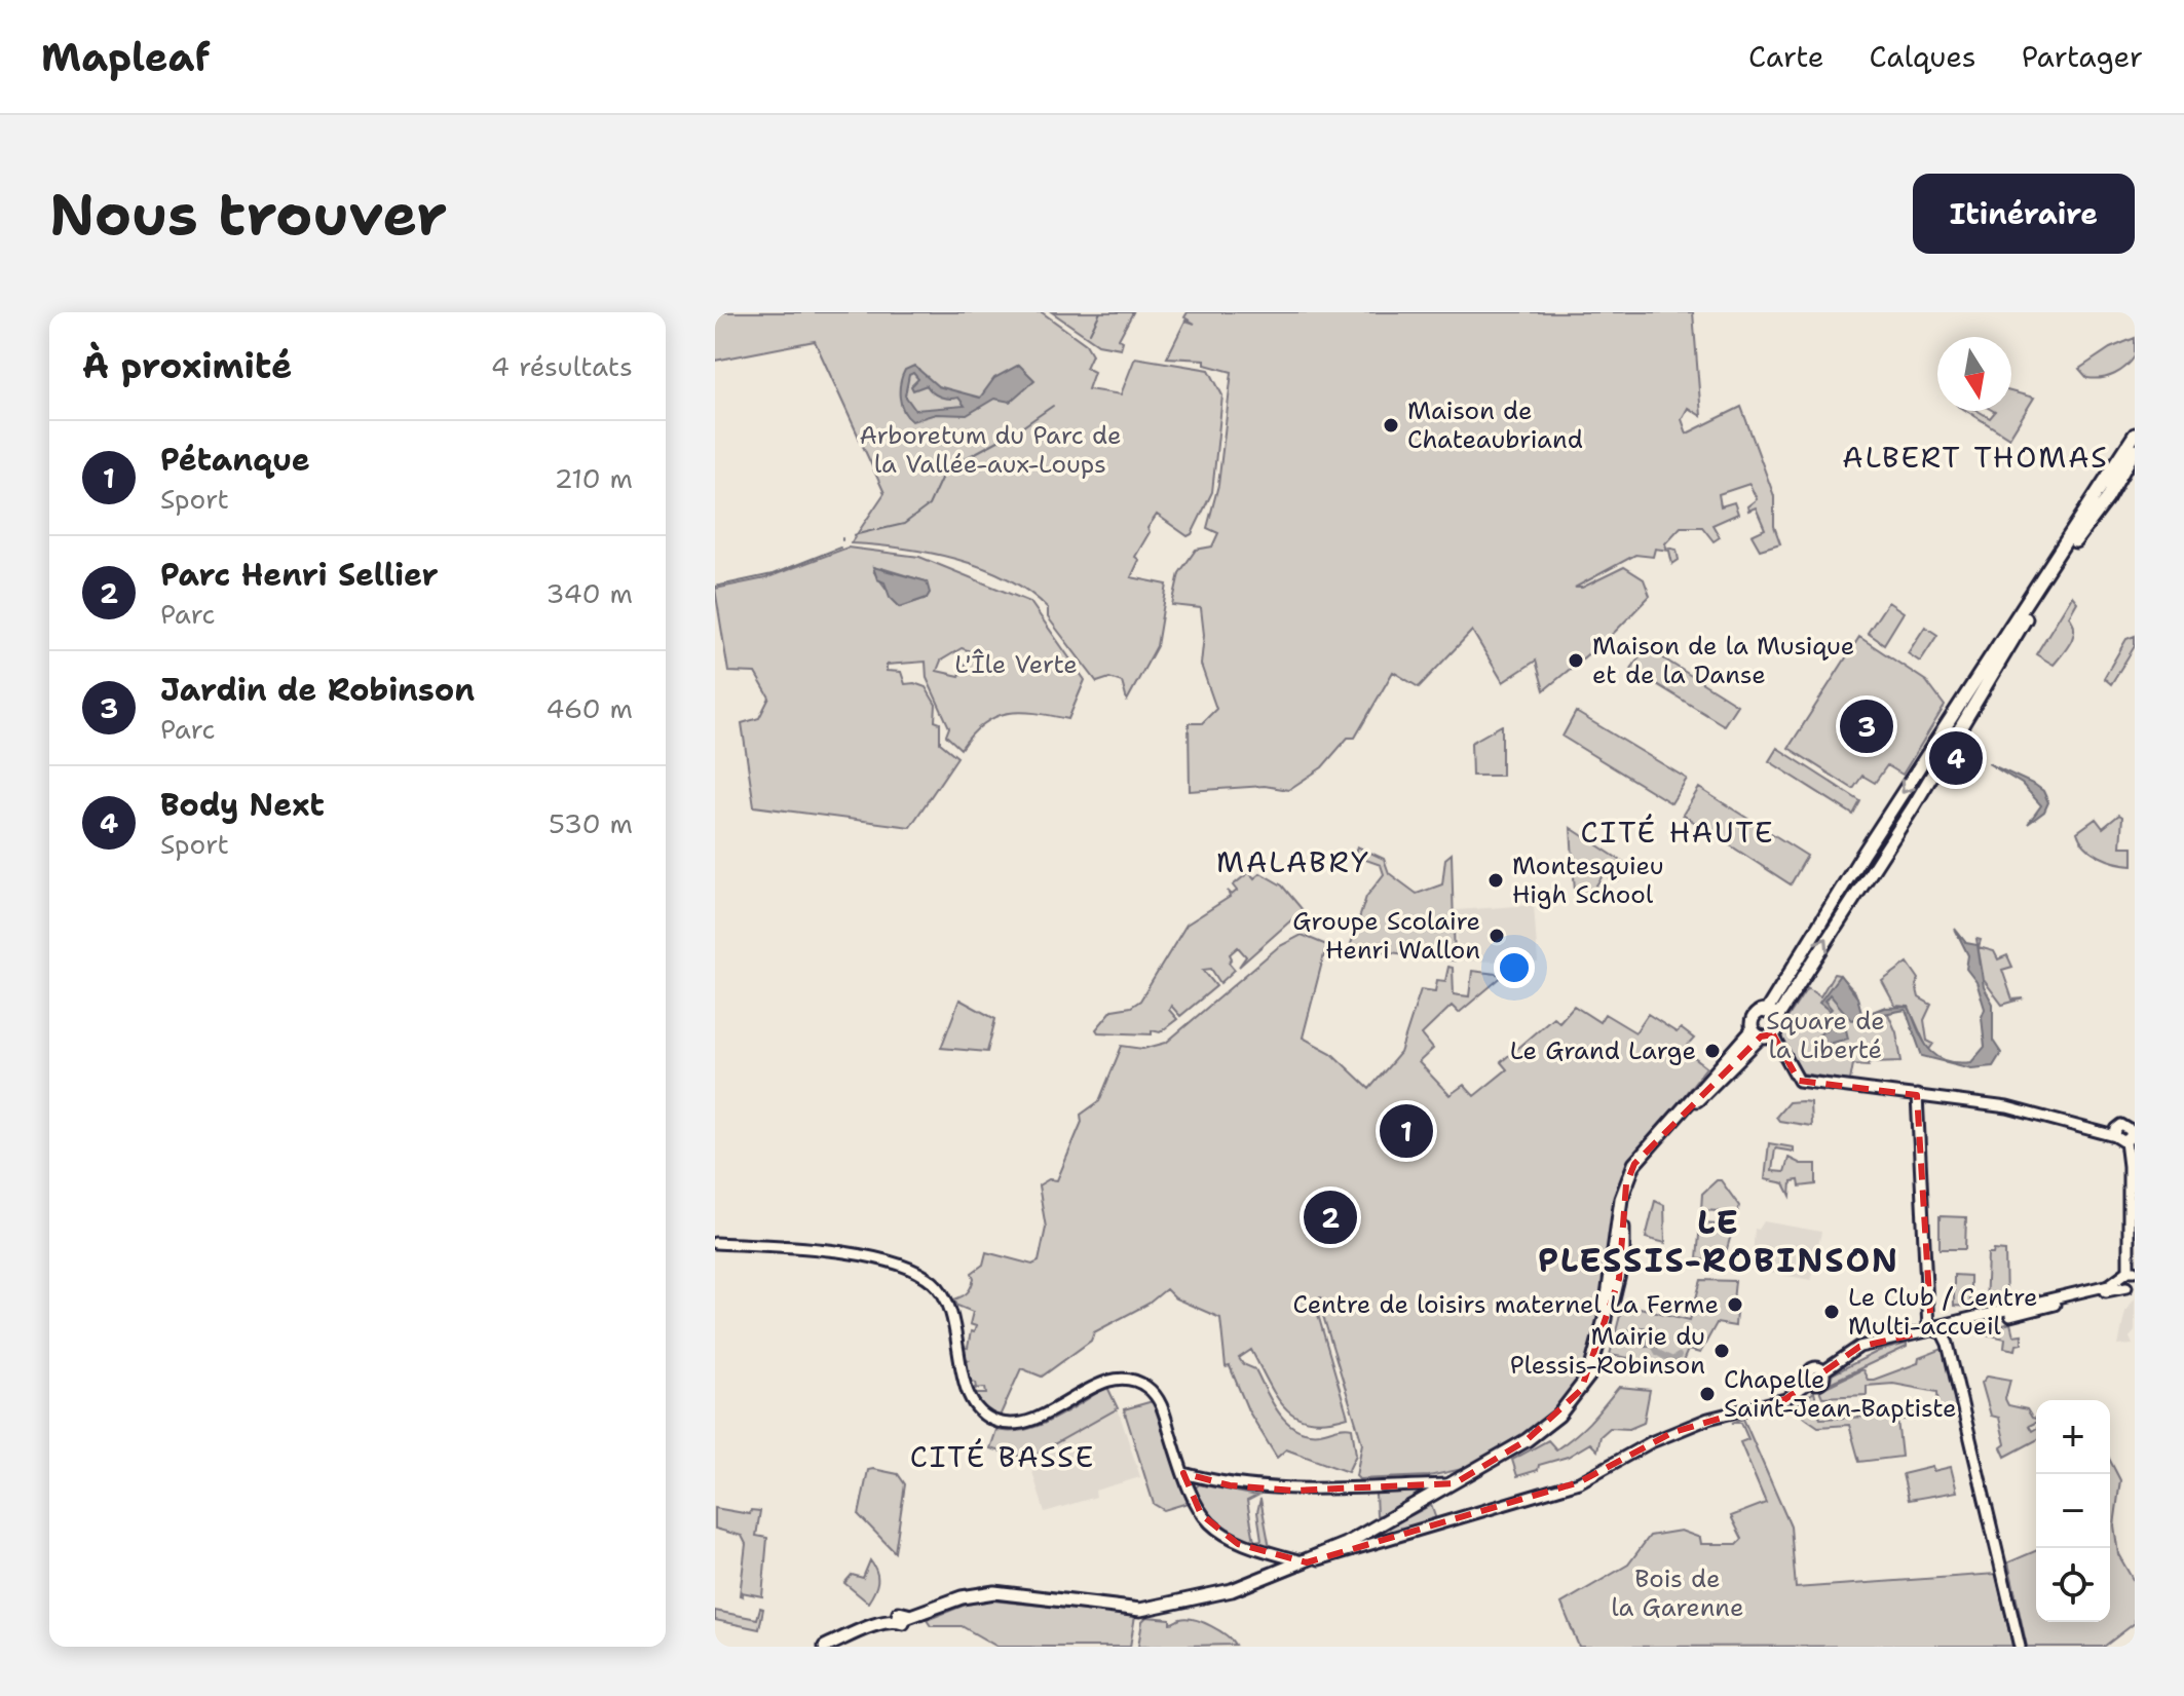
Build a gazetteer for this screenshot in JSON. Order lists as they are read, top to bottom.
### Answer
{
  "districts": [
    "ALBERT THOMAS",
    "CITÉ HAUTE",
    "MALABRY",
    "LE PLESSIS-ROBINSON",
    "CITÉ BASSE"
  ],
  "parks": [
    "Arboretum du Parc de la Vallée-aux-Loups",
    "L'Île Verte",
    "Square de la Liberté",
    "Bois de la Garenne"
  ],
  "places": [
    "Maison de Chateaubriand",
    "Maison de la Musique et de la Danse",
    "Montesquieu High School",
    "Groupe Scolaire Henri Wallon",
    "Le Grand Large",
    "Centre de loisirs maternel La Ferme",
    "Le Club / Centre Multi-accueil",
    "Mairie du Plessis-Robinson",
    "Chapelle Saint-Jean-Baptiste"
  ],
  "north": "bottom",
  "page": {
    "header": "Mapleaf",
    "nav": ["Carte", "Calques", "Partager"],
    "buttons": "Itinéraire",
    "title": "Nous trouver",
    "heading": ["À proximité", "4 résultats"],
    "list": [
      {
        "mark": "1",
        "name": "Pétanque",
        "note": "Sport",
        "value": "210 m"
      },
      {
        "mark": "2",
        "name": "Parc Henri Sellier",
        "note": "Parc",
        "value": "340 m"
      },
      {
        "mark": "3",
        "name": "Jardin de Robinson",
        "note": "Parc",
        "value": "460 m"
      },
      {
        "mark": "4",
        "name": "Body Next",
        "note": "Sport",
        "value": "530 m"
      }
    ],
    "pins": [
      "3",
      "4",
      "1",
      "2"
    ],
    "map_buttons": ["+", "−"]
  }
}
